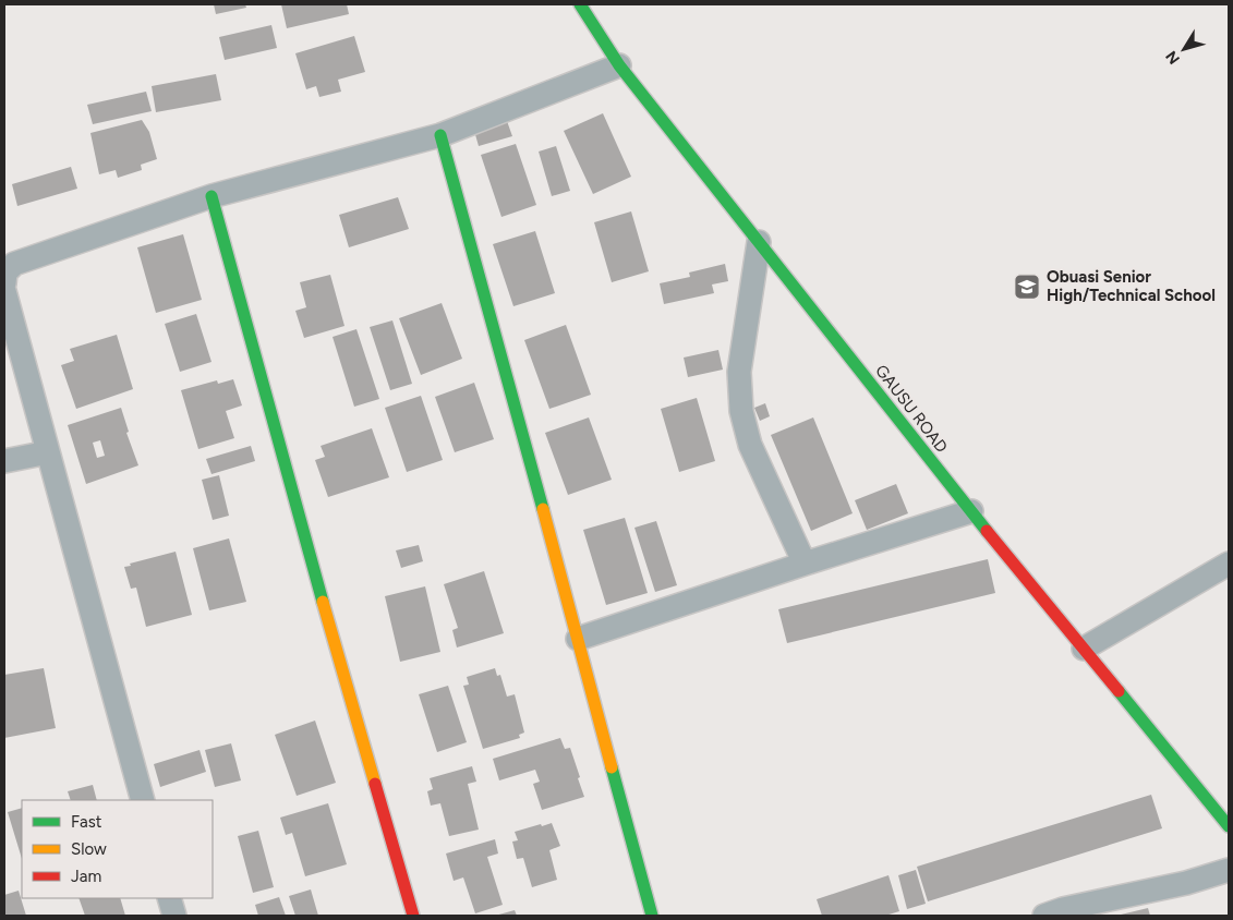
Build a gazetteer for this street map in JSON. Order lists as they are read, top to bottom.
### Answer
{
  "streets": {
    "street": ["GAUSU ROAD"]
  },
  "places": {
    "school or university": ["Obuasi Senior High/Technical School"]
  },
  "legend": ["Fast", "Slow", "Jam"],
  "north": "bottom left"
}
